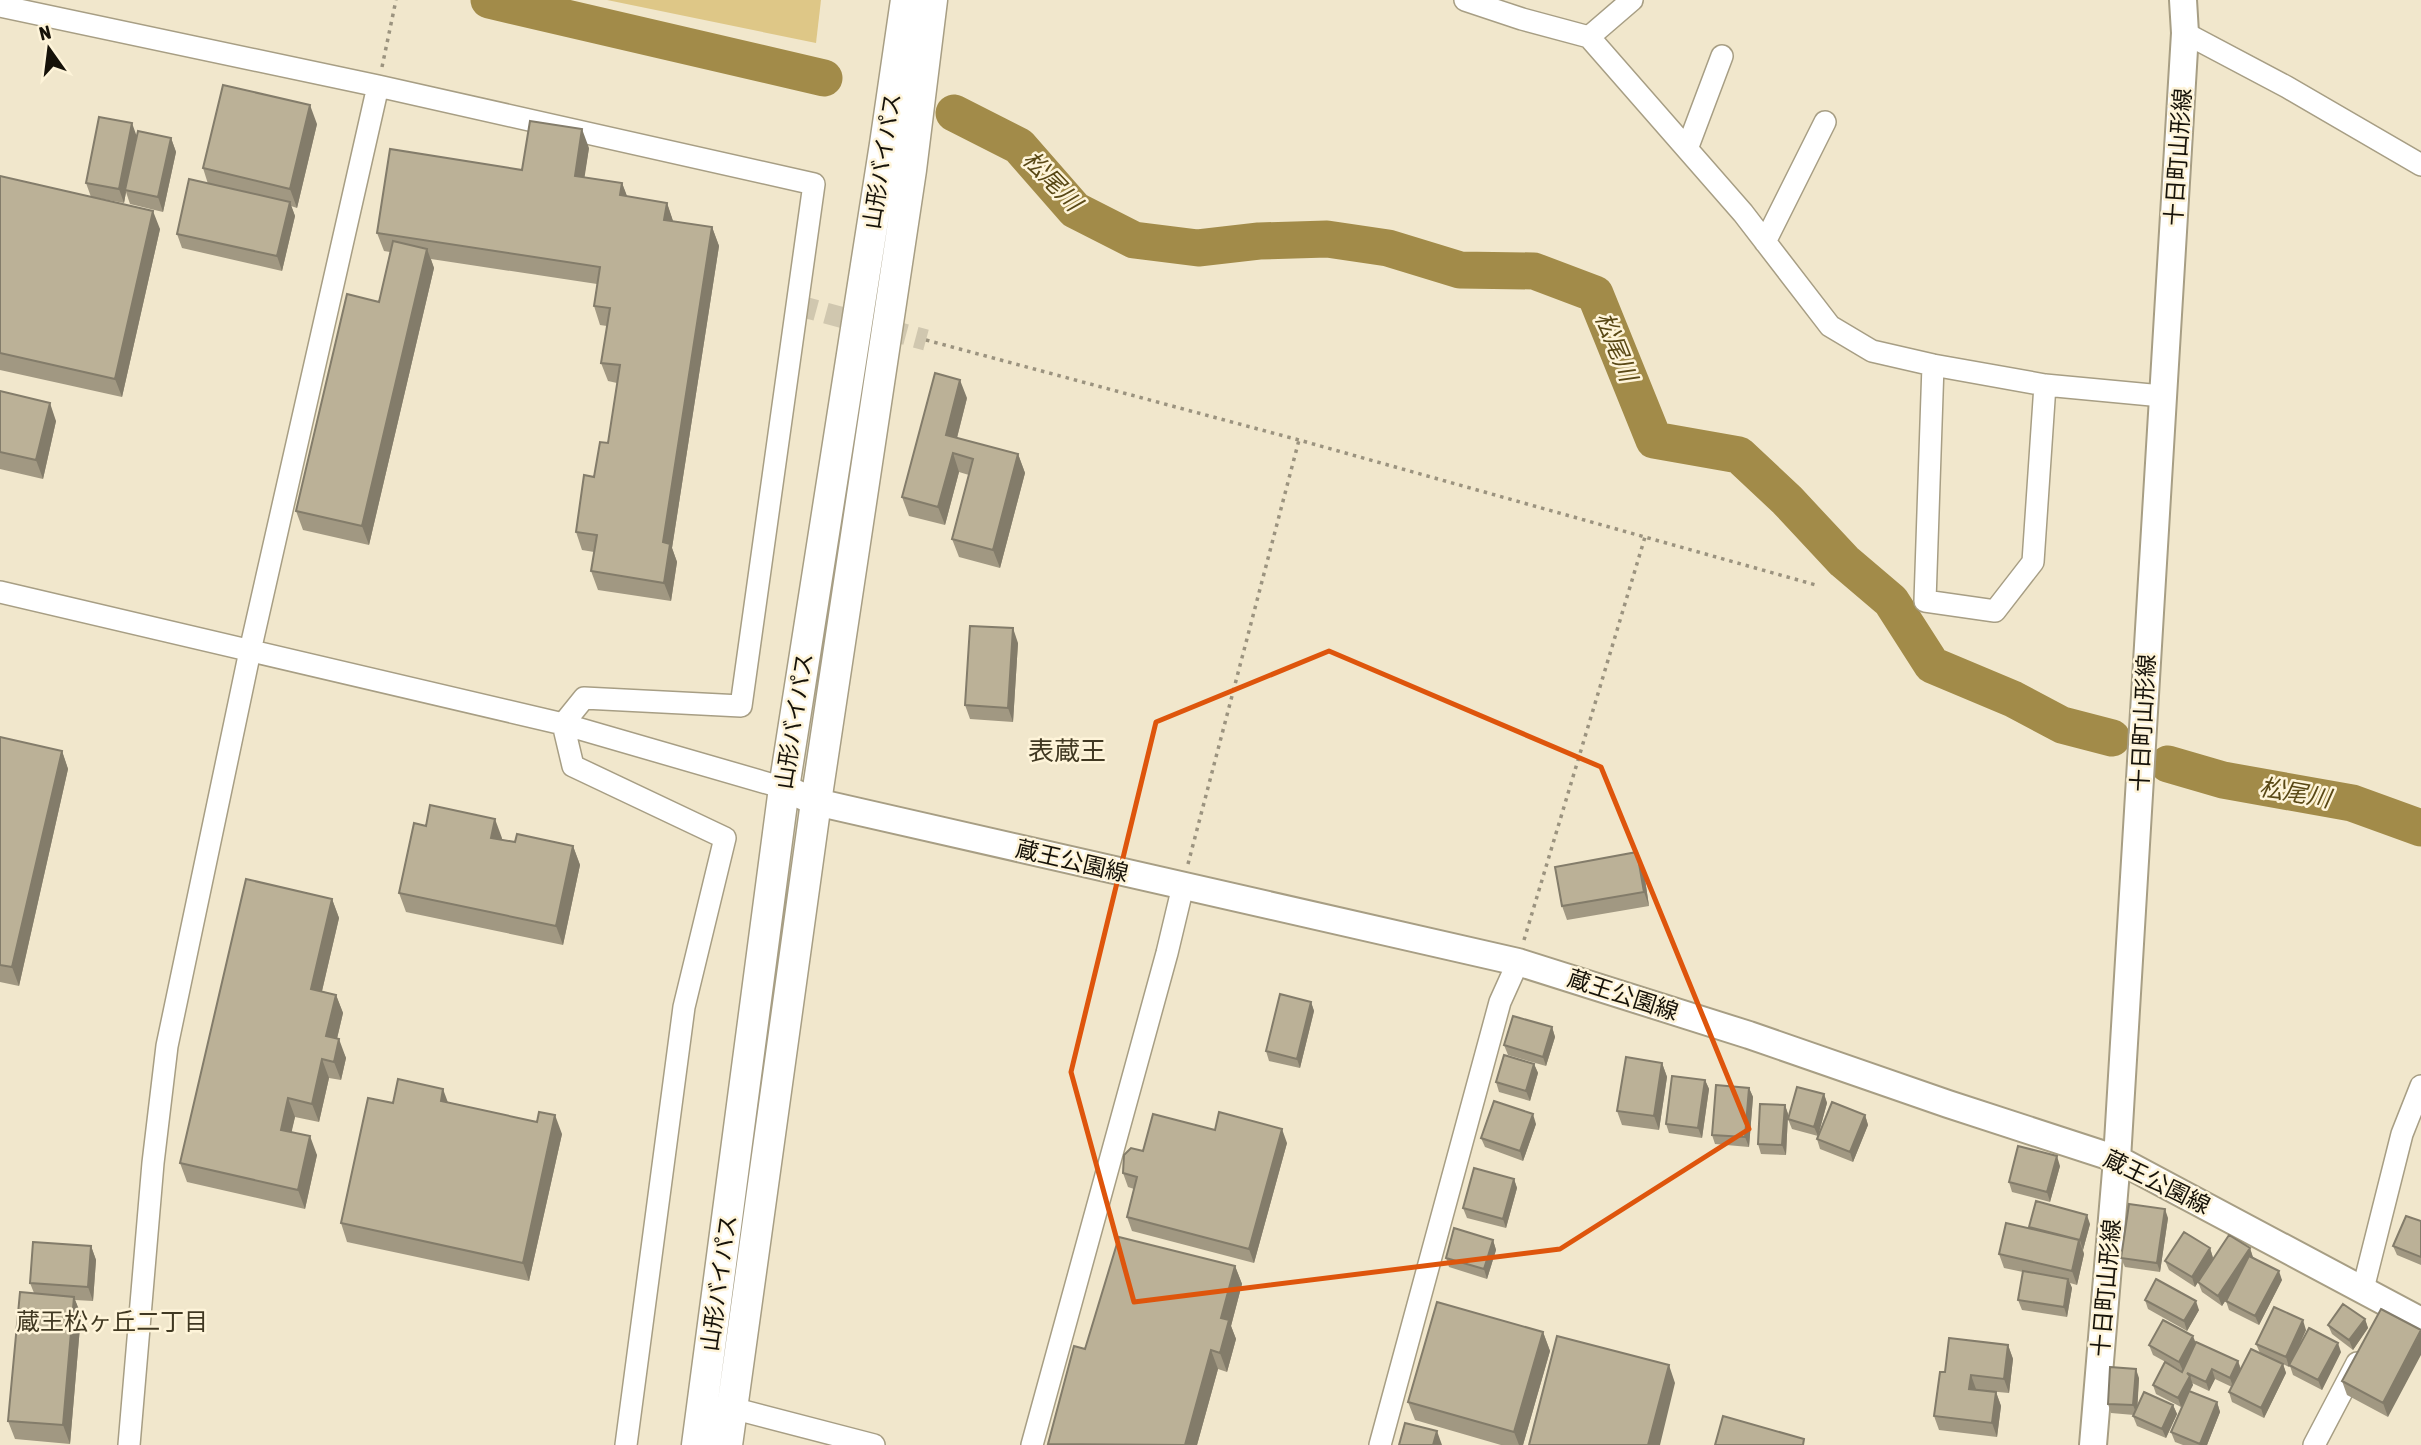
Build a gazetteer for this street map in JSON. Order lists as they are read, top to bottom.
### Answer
{
  "streets": {
    "highway": ["山形バイパス"],
    "main road": ["十日町山形線", "蔵王公園線"]
  },
  "crossings": [
    ["十日町山形線", "蔵王公園線"],
    ["山形バイパス", "蔵王公園線"]
  ],
  "districts": ["表蔵王", "蔵王松ヶ丘二丁目"],
  "water": ["松尾川"],
  "north": "top"
}
